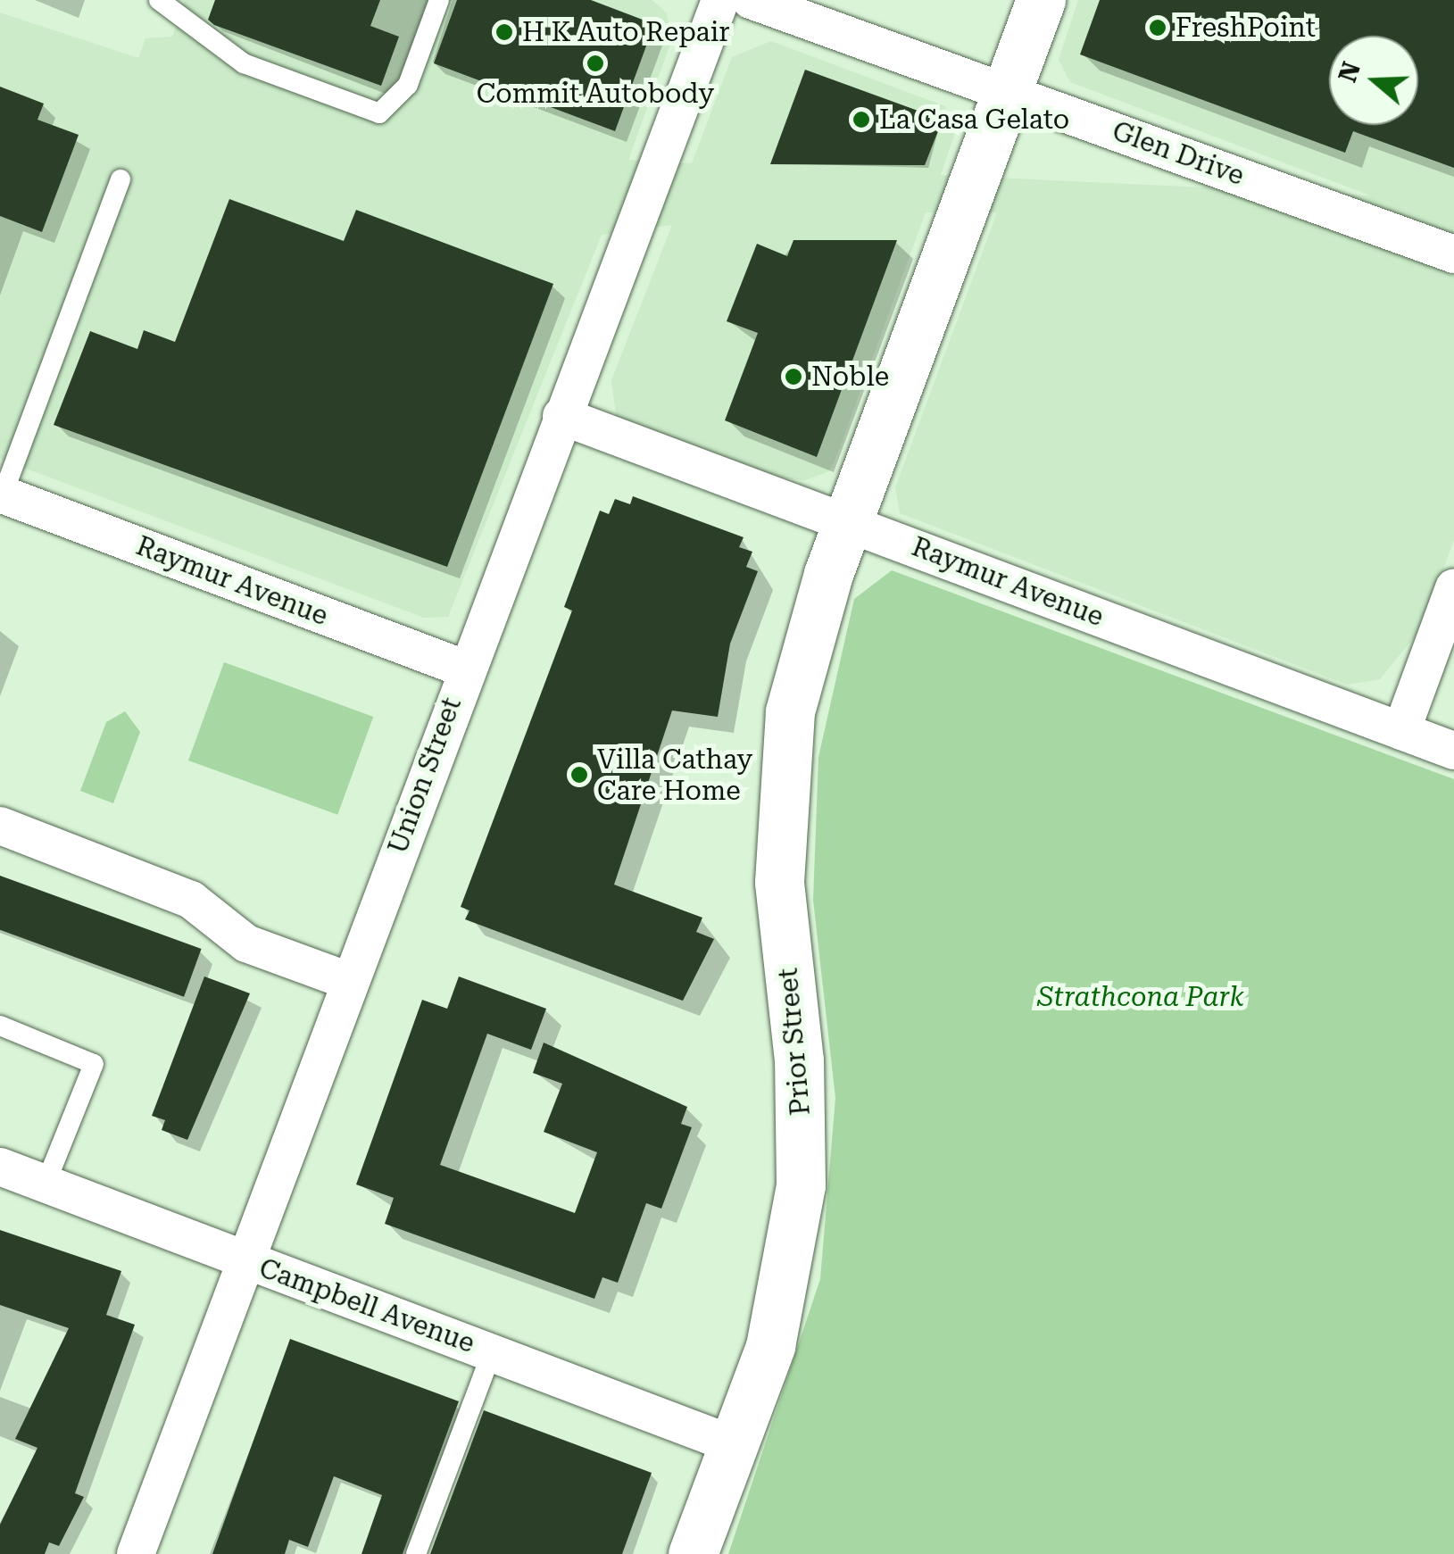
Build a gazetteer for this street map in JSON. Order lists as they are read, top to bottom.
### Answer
{
  "streets": {
    "main road": ["Prior Street"],
    "street": [
      "Glen Drive",
      "Raymur Avenue",
      "Union Street",
      "Campbell Avenue"
    ]
  },
  "crossings": [
    ["Glen Drive", "Prior Street"],
    ["Raymur Avenue", "Union Street"],
    ["Raymur Avenue", "Prior Street"],
    ["Union Street", "Campbell Avenue"],
    ["Prior Street", "Campbell Avenue"]
  ],
  "parks": ["Strathcona Park"],
  "places": [
    "FreshPoint",
    "H K Auto Repair",
    "Commit Autobody",
    "La Casa Gelato",
    "Noble",
    "Villa Cathay Care Home"
  ],
  "north": "left"
}
